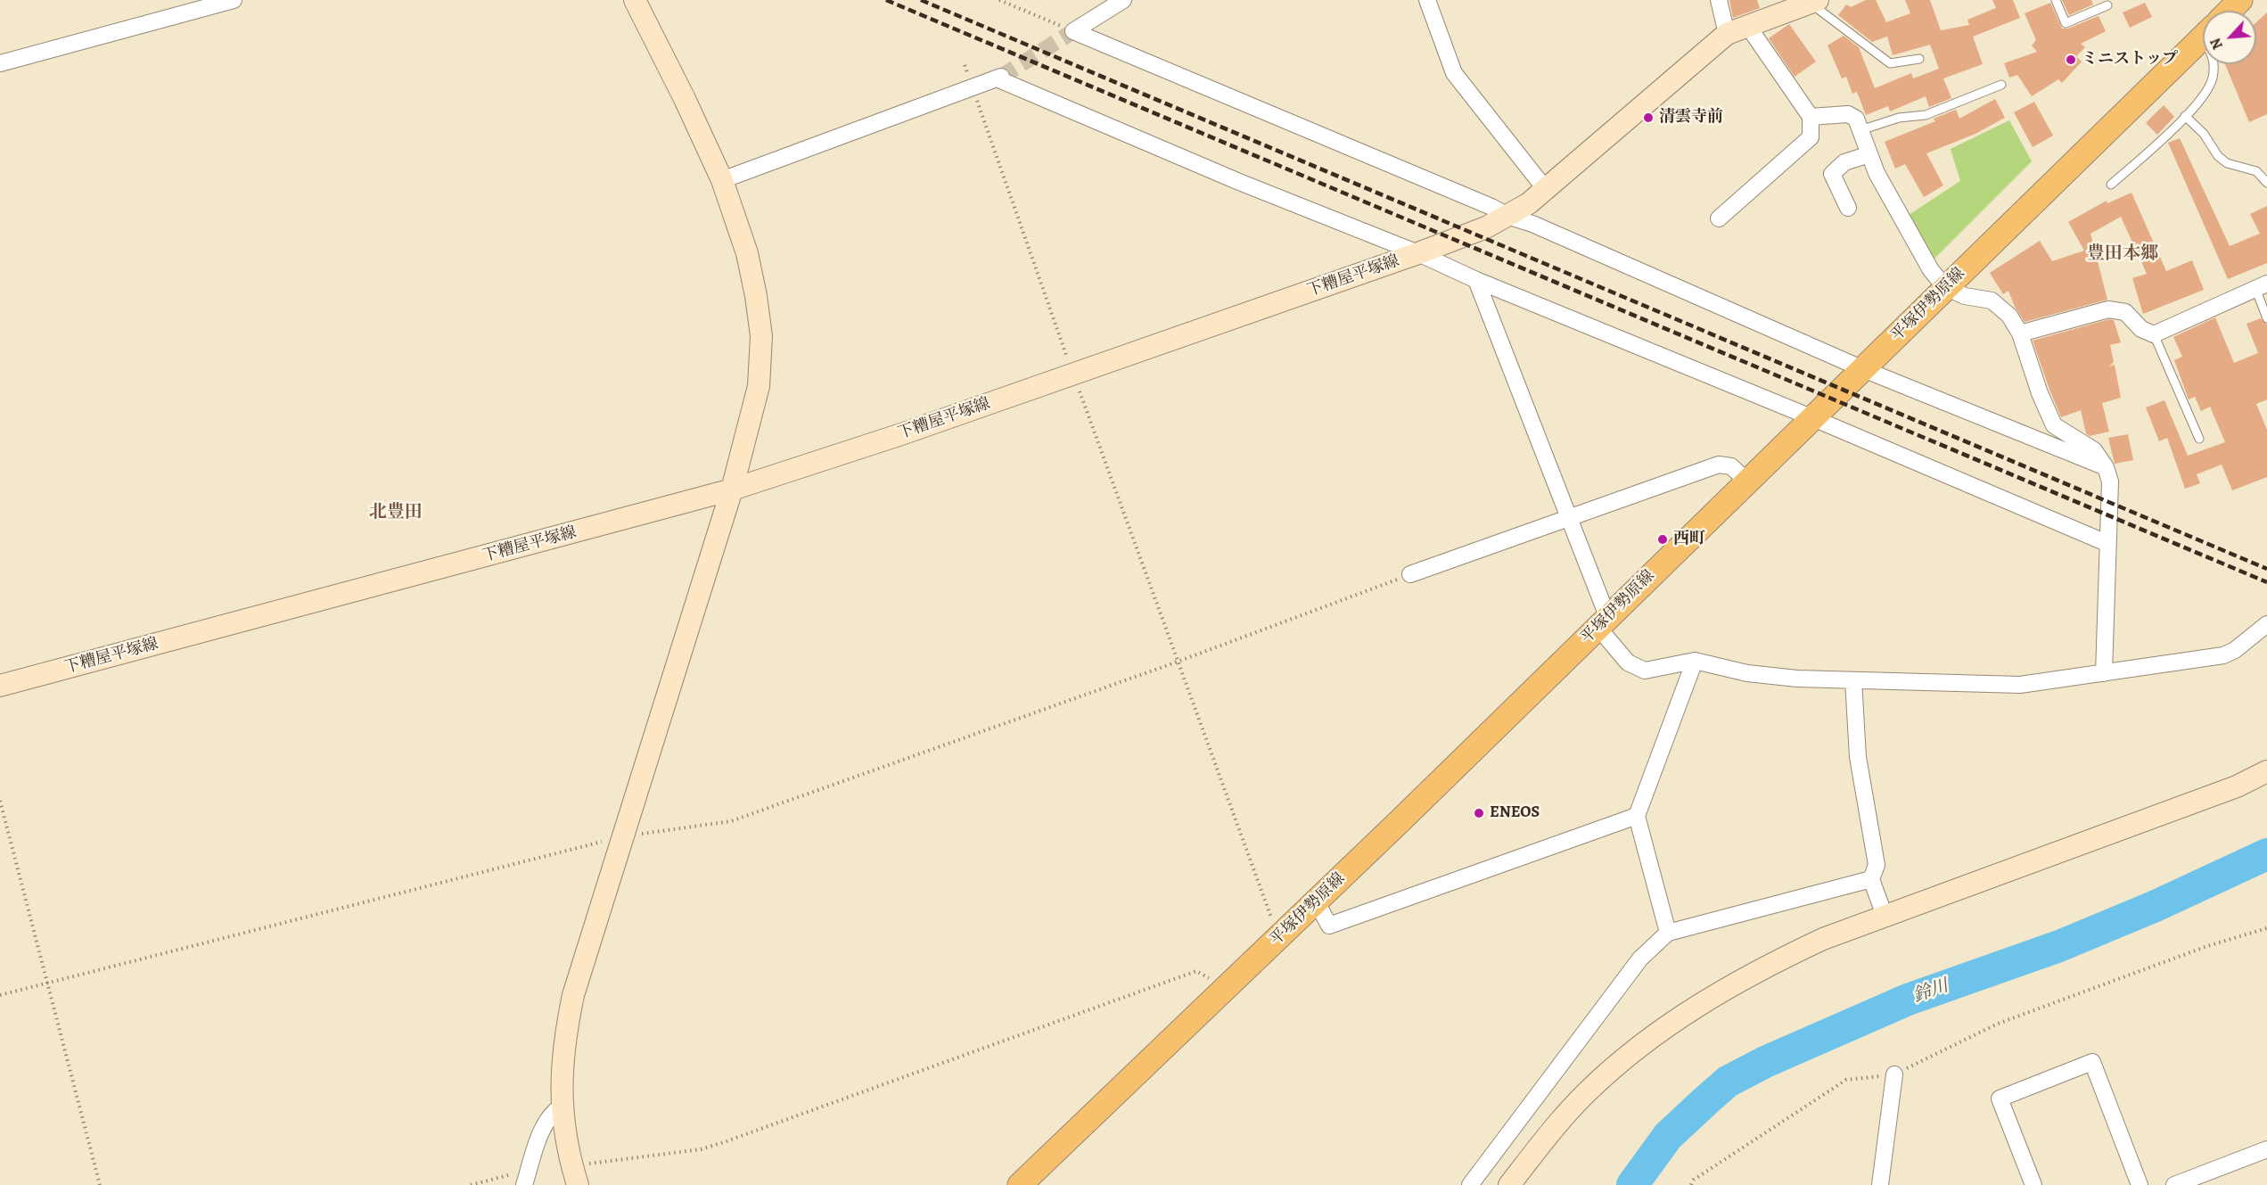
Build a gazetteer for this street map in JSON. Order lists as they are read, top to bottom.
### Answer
{
  "streets": {
    "main road": ["平塚伊勢原線"],
    "street": ["下糟屋平塚線"]
  },
  "districts": ["豊田本郷", "北豊田"],
  "water": ["鈴川"],
  "places": [
    "ミニストップ",
    "清雲寺前",
    "西町",
    "ENEOS"
  ],
  "north": "bottom left"
}
